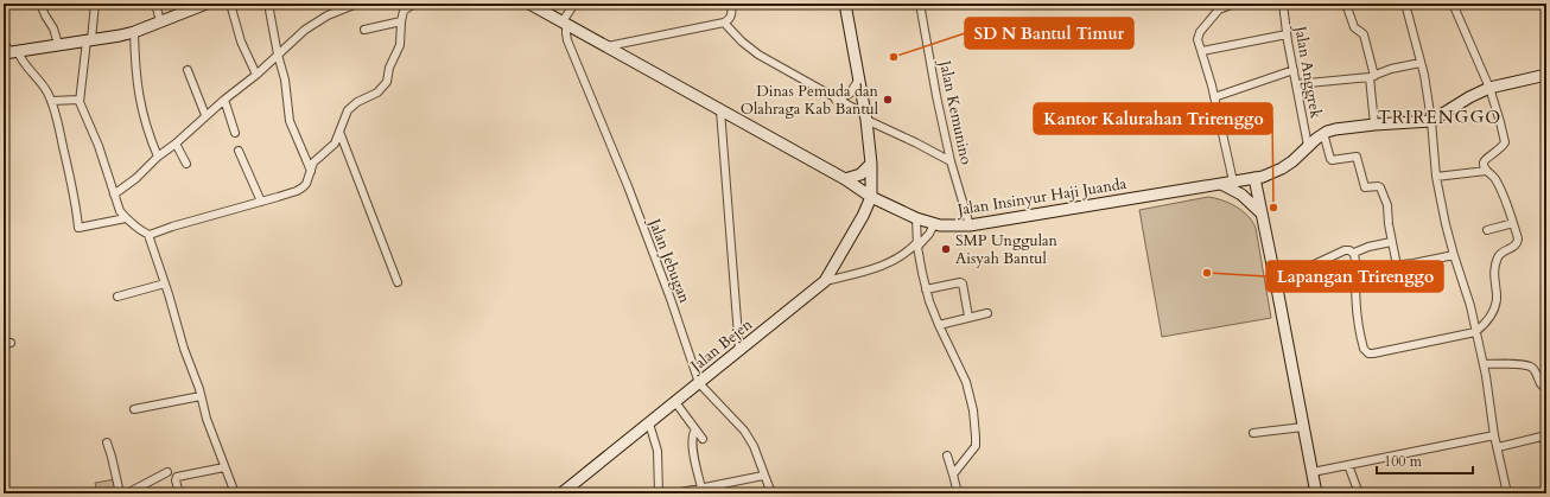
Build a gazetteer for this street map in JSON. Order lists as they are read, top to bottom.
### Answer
{
  "streets": {
    "main road": ["Jalan Insinyur Haji Juanda", "Jalan Bejen"],
    "street": ["Jalan Anggrek", "Jalan Kemunino", "Jalan Jebugan"]
  },
  "crossings": [
    ["Jalan Anggrek", "Jalan Insinyur Haji Juanda"],
    ["Jalan Kemunino", "Jalan Insinyur Haji Juanda"],
    ["Jalan Insinyur Haji Juanda", "Jalan Jebugan"],
    ["Jalan Insinyur Haji Juanda", "Jalan Bejen"],
    ["Jalan Jebugan", "Jalan Bejen"]
  ],
  "districts": ["TRIRENGGO"],
  "places": [
    "SD N Bantul Timur",
    "Dinas Pemuda dan Olahraga Kab Bantul",
    "Kantor Kalurahan Trirenggo",
    "SMP Unggulan Aisyah Bantul",
    "Lapangan Trirenggo"
  ],
  "scale_bar": "100 m"
}
